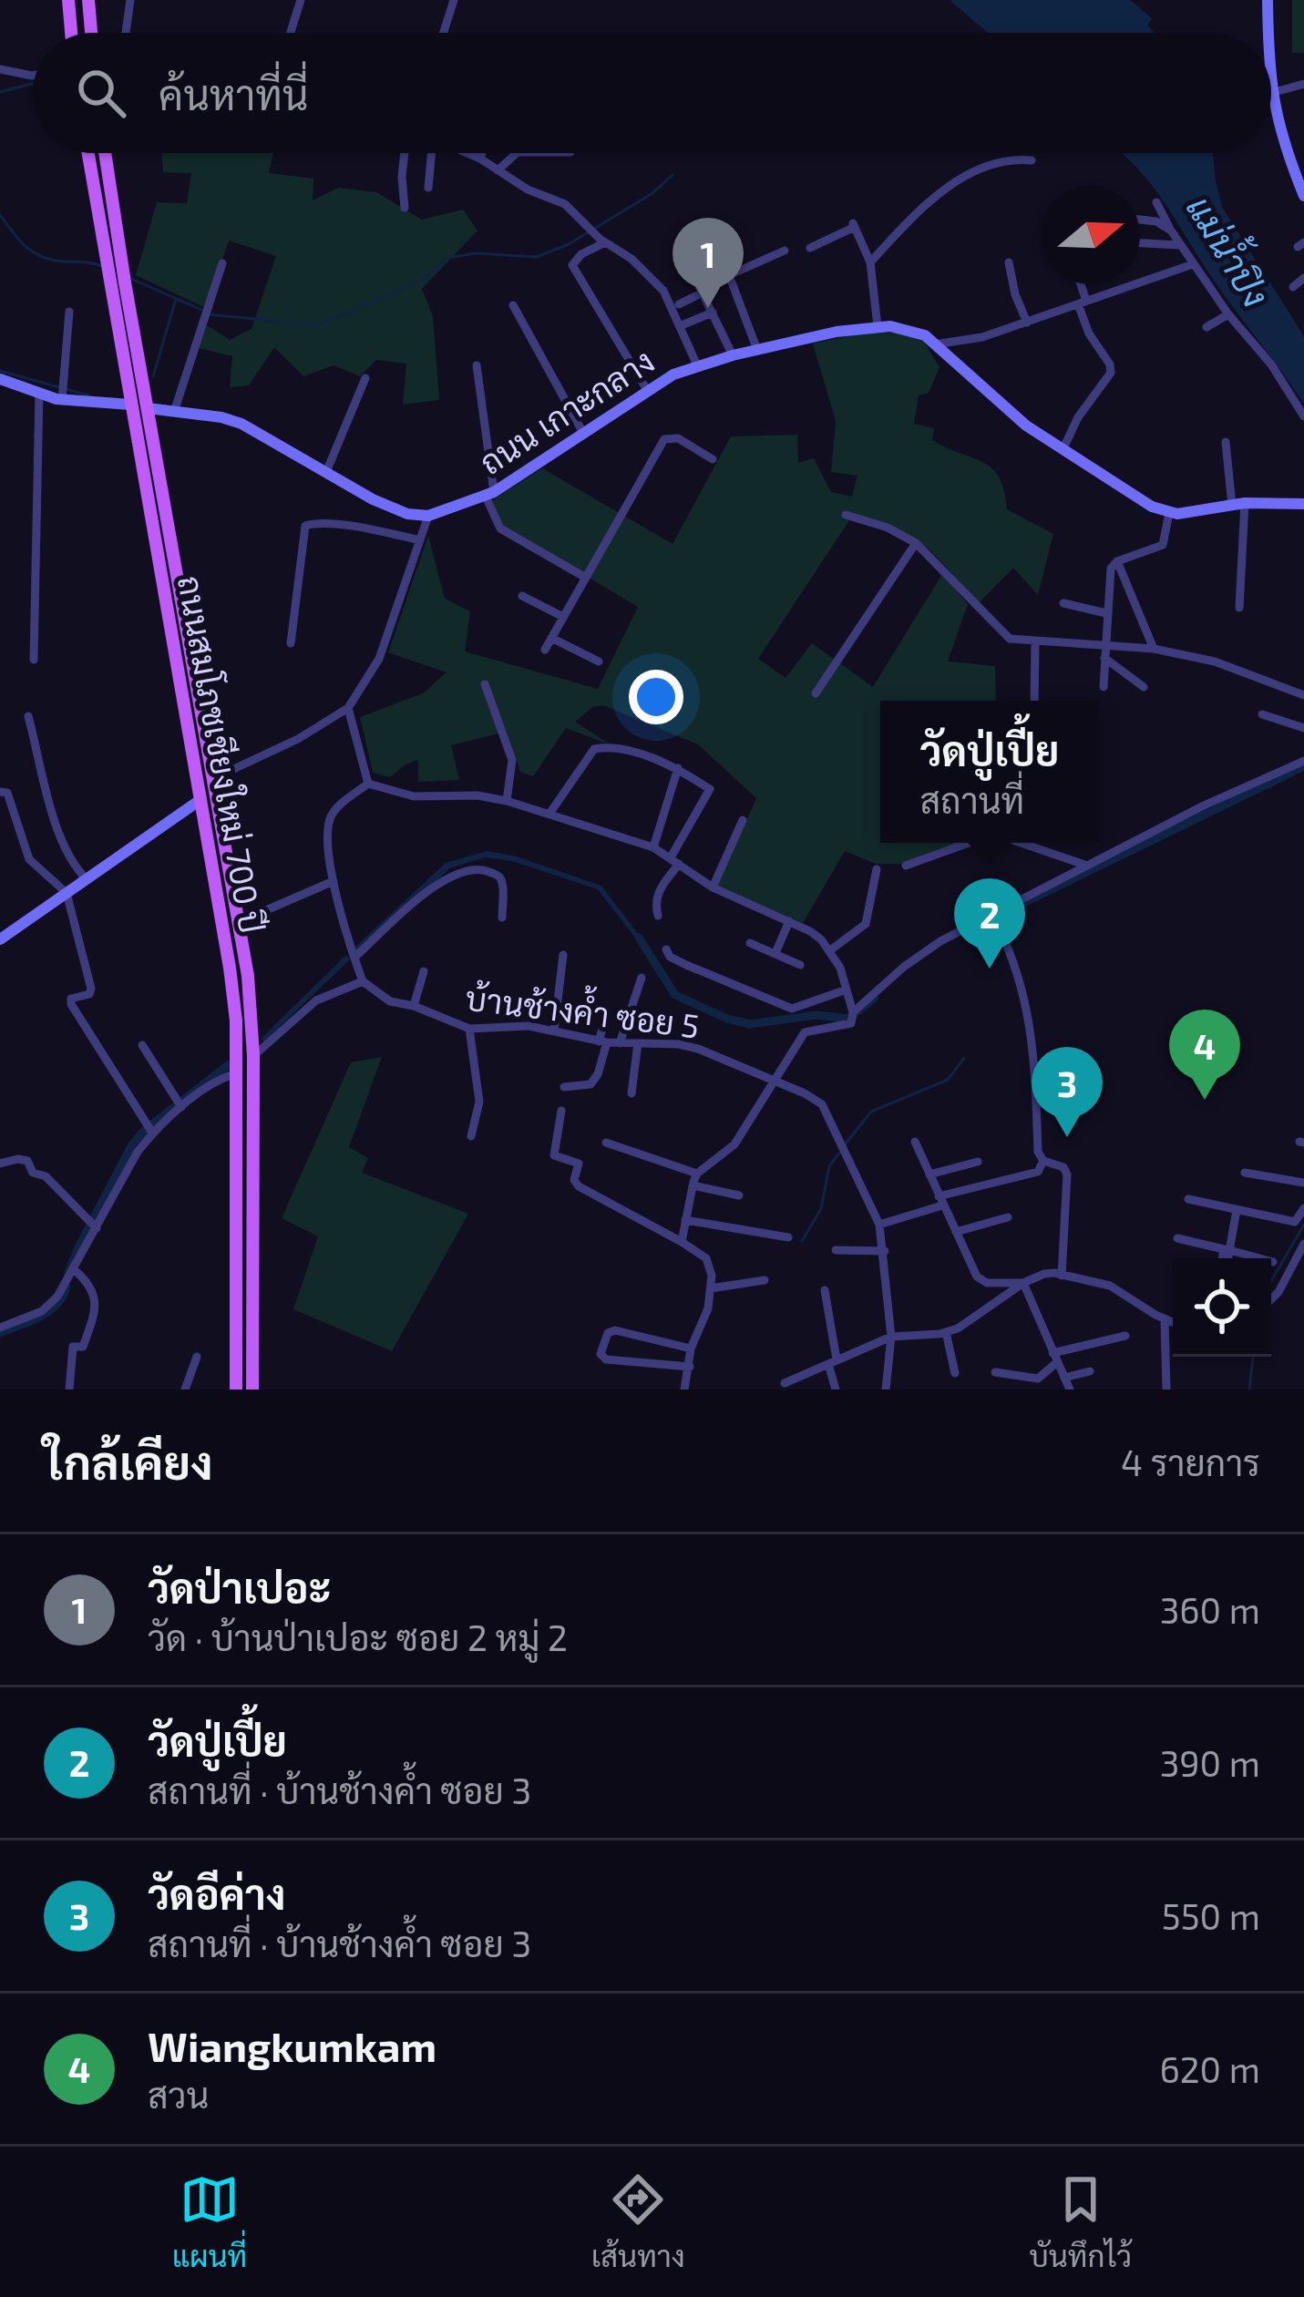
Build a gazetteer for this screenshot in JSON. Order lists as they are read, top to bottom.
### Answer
{
  "streets": {
    "main road": ["ถนนสมโภชเชียงใหม่ 700 ปี"],
    "street": ["ถนน เกาะกลาง", "บ้านช้างค้ำ ซอย 5"]
  },
  "water": ["แม่น้ำปิง"],
  "north": "right",
  "page": {
    "search": "ค้นหาที่นี่",
    "pins": [
      "1",
      "2",
      "4",
      "3"
    ],
    "popup": ["วัดปู่เปี้ย", "สถานที่"],
    "heading": ["ใกล้เคียง", "4 รายการ"],
    "list": [
      {
        "mark": "1",
        "name": "วัดป่าเปอะ",
        "note": "วัด · บ้านป่าเปอะ ซอย 2 หมู่ 2",
        "value": "360 m"
      },
      {
        "mark": "2",
        "name": "วัดปู่เปี้ย",
        "note": "สถานที่ · บ้านช้างค้ำ ซอย 3",
        "value": "390 m"
      },
      {
        "mark": "3",
        "name": "วัดอีค่าง",
        "note": "สถานที่ · บ้านช้างค้ำ ซอย 3",
        "value": "550 m"
      },
      {
        "mark": "4",
        "name": "Wiangkumkam",
        "note": "สวน",
        "value": "620 m"
      }
    ],
    "nav": ["แผนที่", "เส้นทาง", "บันทึกไว้"]
  }
}
